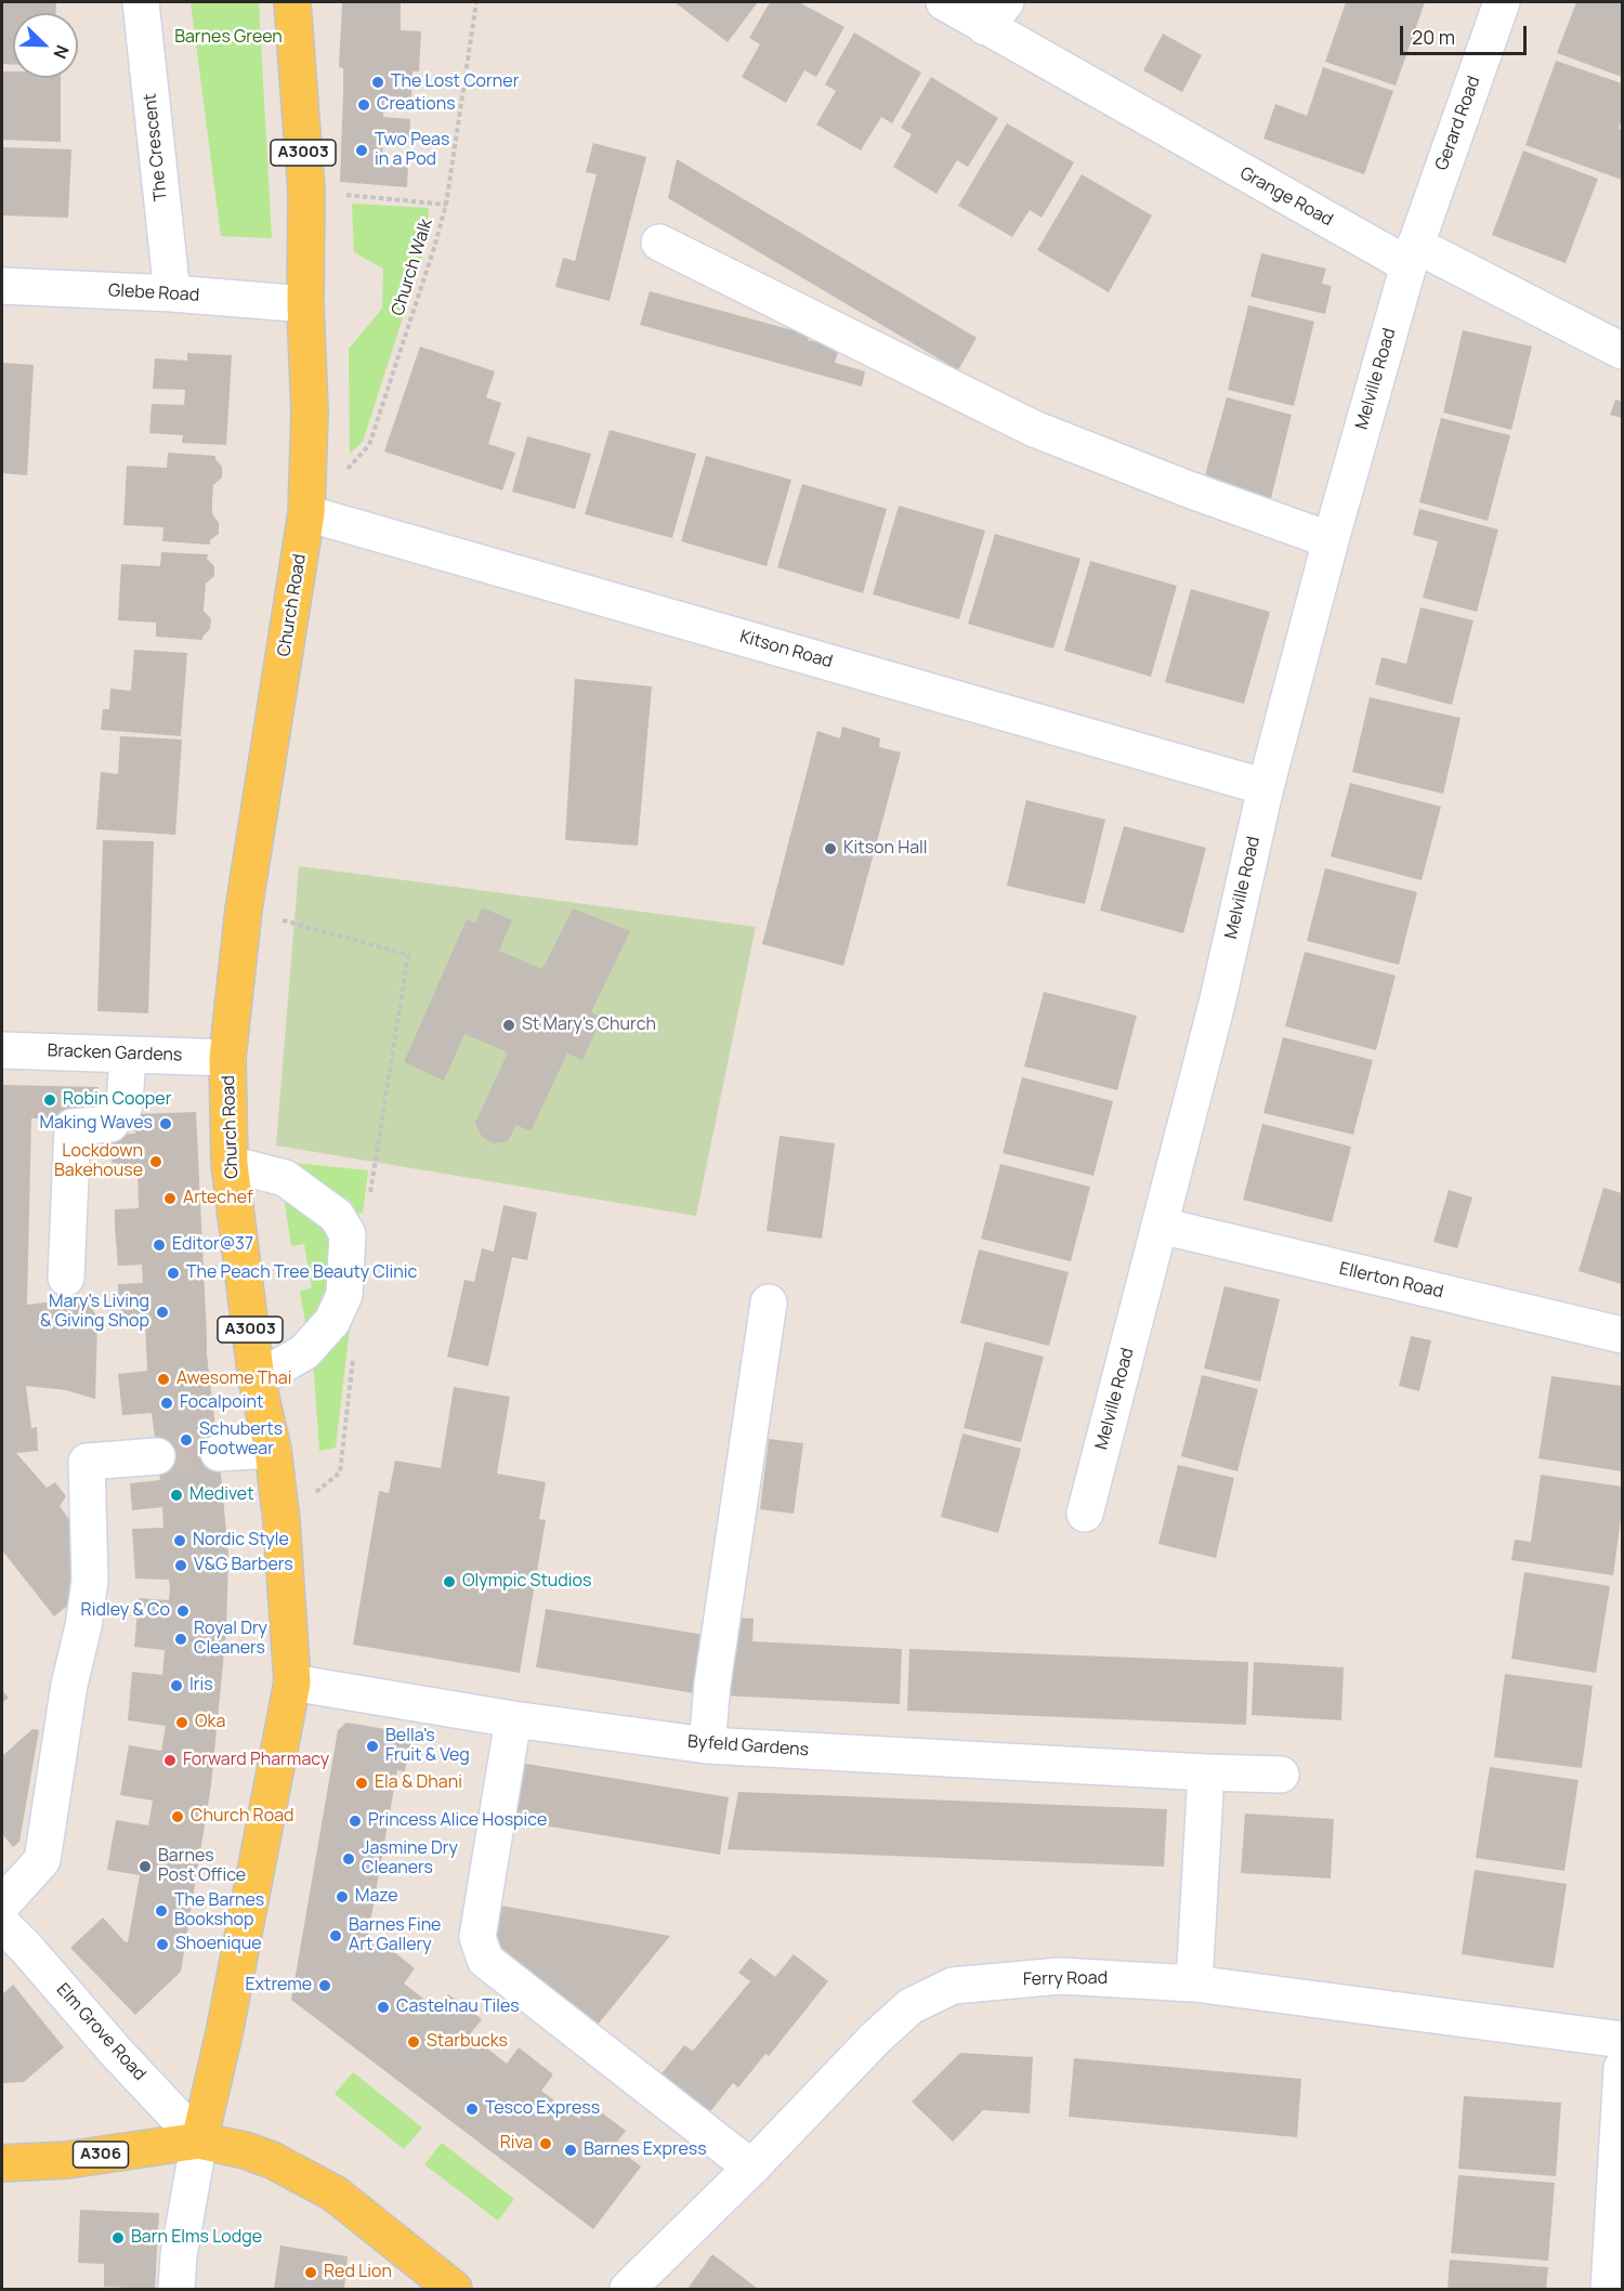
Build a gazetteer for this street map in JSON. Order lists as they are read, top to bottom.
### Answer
{
  "streets": {
    "main road": ["A3003", "Church Road", "A306"],
    "street": [
      "Gerard Road",
      "The Crescent",
      "Grange Road",
      "Glebe Road",
      "Melville Road",
      "Kitson Road",
      "Bracken Gardens",
      "Ellerton Road",
      "Byfeld Gardens",
      "Ferry Road",
      "Elm Grove Road"
    ],
    "path": ["Church Walk"]
  },
  "crossings": [
    ["Gerard Road", "Grange Road"],
    ["Gerard Road", "Melville Road"],
    ["The Crescent", "Glebe Road"],
    ["Grange Road", "Melville Road"],
    ["Church Walk", "Church Road"],
    ["Church Walk", "Kitson Road"],
    ["Glebe Road", "Church Road"],
    ["Melville Road", "Kitson Road"],
    ["Melville Road", "Ellerton Road"],
    ["Church Road", "Kitson Road"],
    ["Church Road", "Bracken Gardens"],
    ["Church Road", "Byfeld Gardens"],
    ["Church Road", "Elm Grove Road"],
    ["Church Road", "A306"],
    ["Elm Grove Road", "A306"]
  ],
  "parks": ["Barnes Green"],
  "places": [
    "The Lost Corner",
    "Creations",
    "Two Peas in a Pod",
    "Kitson Hall",
    "St Mary's Church",
    "Robin Cooper",
    "Making Waves",
    "Lockdown Bakehouse",
    "Artechef",
    "Editor@37",
    "The Peach Tree Beauty Clinic",
    "Mary’s Living & Giving Shop",
    "Awesome Thai",
    "Focalpoint",
    "Schuberts Footwear",
    "Medivet",
    "Nordic Style",
    "V&G Barbers",
    "Olympic Studios",
    "Ridley & Co",
    "Royal Dry Cleaners",
    "Iris",
    "Oka",
    "Bella's Fruit & Veg",
    "Forward Pharmacy",
    "Ela & Dhani",
    "Church Road",
    "Princess Alice Hospice",
    "Jasmine Dry Cleaners",
    "Barnes Post Office",
    "Maze",
    "The Barnes Bookshop",
    "Barnes Fine Art Gallery",
    "Shoenique",
    "Extreme",
    "Castelnau Tiles",
    "Starbucks",
    "Tesco Express",
    "Riva",
    "Barnes Express",
    "Barn Elms Lodge",
    "Red Lion"
  ],
  "scale_bar": "20 m",
  "north": "bottom right"
}
